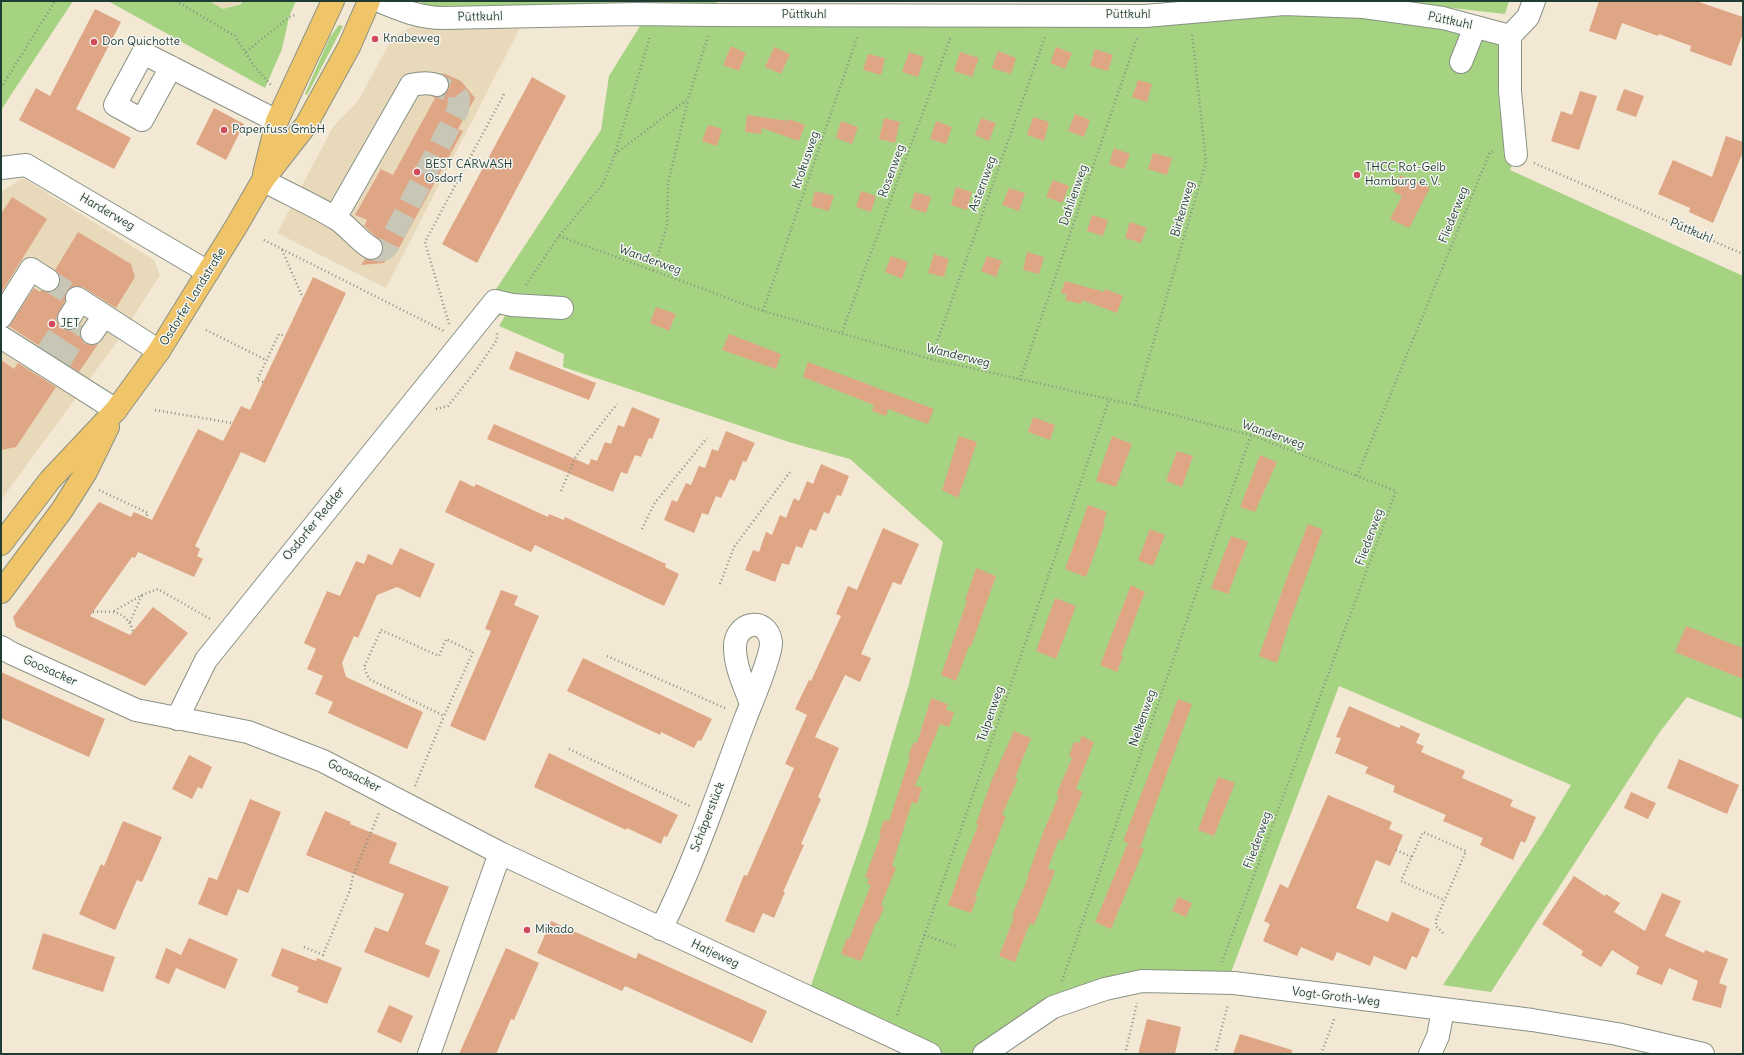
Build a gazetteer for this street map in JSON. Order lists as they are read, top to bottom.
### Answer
{
  "streets": {
    "main road": ["Osdorfer Landstraße"],
    "street": [
      "Püttkuhl",
      "Harderweg",
      "Osdorfer Redder",
      "Goosacker",
      "Schäperstück",
      "Hatjeweg",
      "Vogt-Groth-Weg"
    ],
    "path": [
      "Krokusweg",
      "Rosenweg",
      "Asternweg",
      "Dahlienweg",
      "Birkenweg",
      "Fliederweg",
      "Wanderweg",
      "Tulpenweg",
      "Nelkenweg"
    ]
  },
  "crossings": [
    ["Püttkuhl", "Krokusweg"],
    ["Püttkuhl", "Rosenweg"],
    ["Püttkuhl", "Asternweg"],
    ["Püttkuhl", "Dahlienweg"],
    ["Püttkuhl", "Birkenweg"],
    ["Püttkuhl", "Fliederweg"],
    ["Krokusweg", "Wanderweg"],
    ["Rosenweg", "Wanderweg"],
    ["Asternweg", "Wanderweg"],
    ["Dahlienweg", "Wanderweg"],
    ["Birkenweg", "Wanderweg"],
    ["Harderweg", "Osdorfer Landstraße"],
    ["Fliederweg", "Wanderweg"],
    ["Fliederweg", "Vogt-Groth-Weg"],
    ["Wanderweg", "Tulpenweg"],
    ["Wanderweg", "Nelkenweg"],
    ["Osdorfer Redder", "Goosacker"],
    ["Goosacker", "Hatjeweg"],
    ["Tulpenweg", "Hatjeweg"],
    ["Nelkenweg", "Vogt-Groth-Weg"],
    ["Schäperstück", "Hatjeweg"]
  ],
  "places": [
    "Knabeweg",
    "Don Quichotte",
    "Papenfuss GmbH",
    "BEST CARWASH Osdorf",
    "THCC Rot-Gelb Hamburg e. V.",
    "JET",
    "Mikado"
  ]
}
